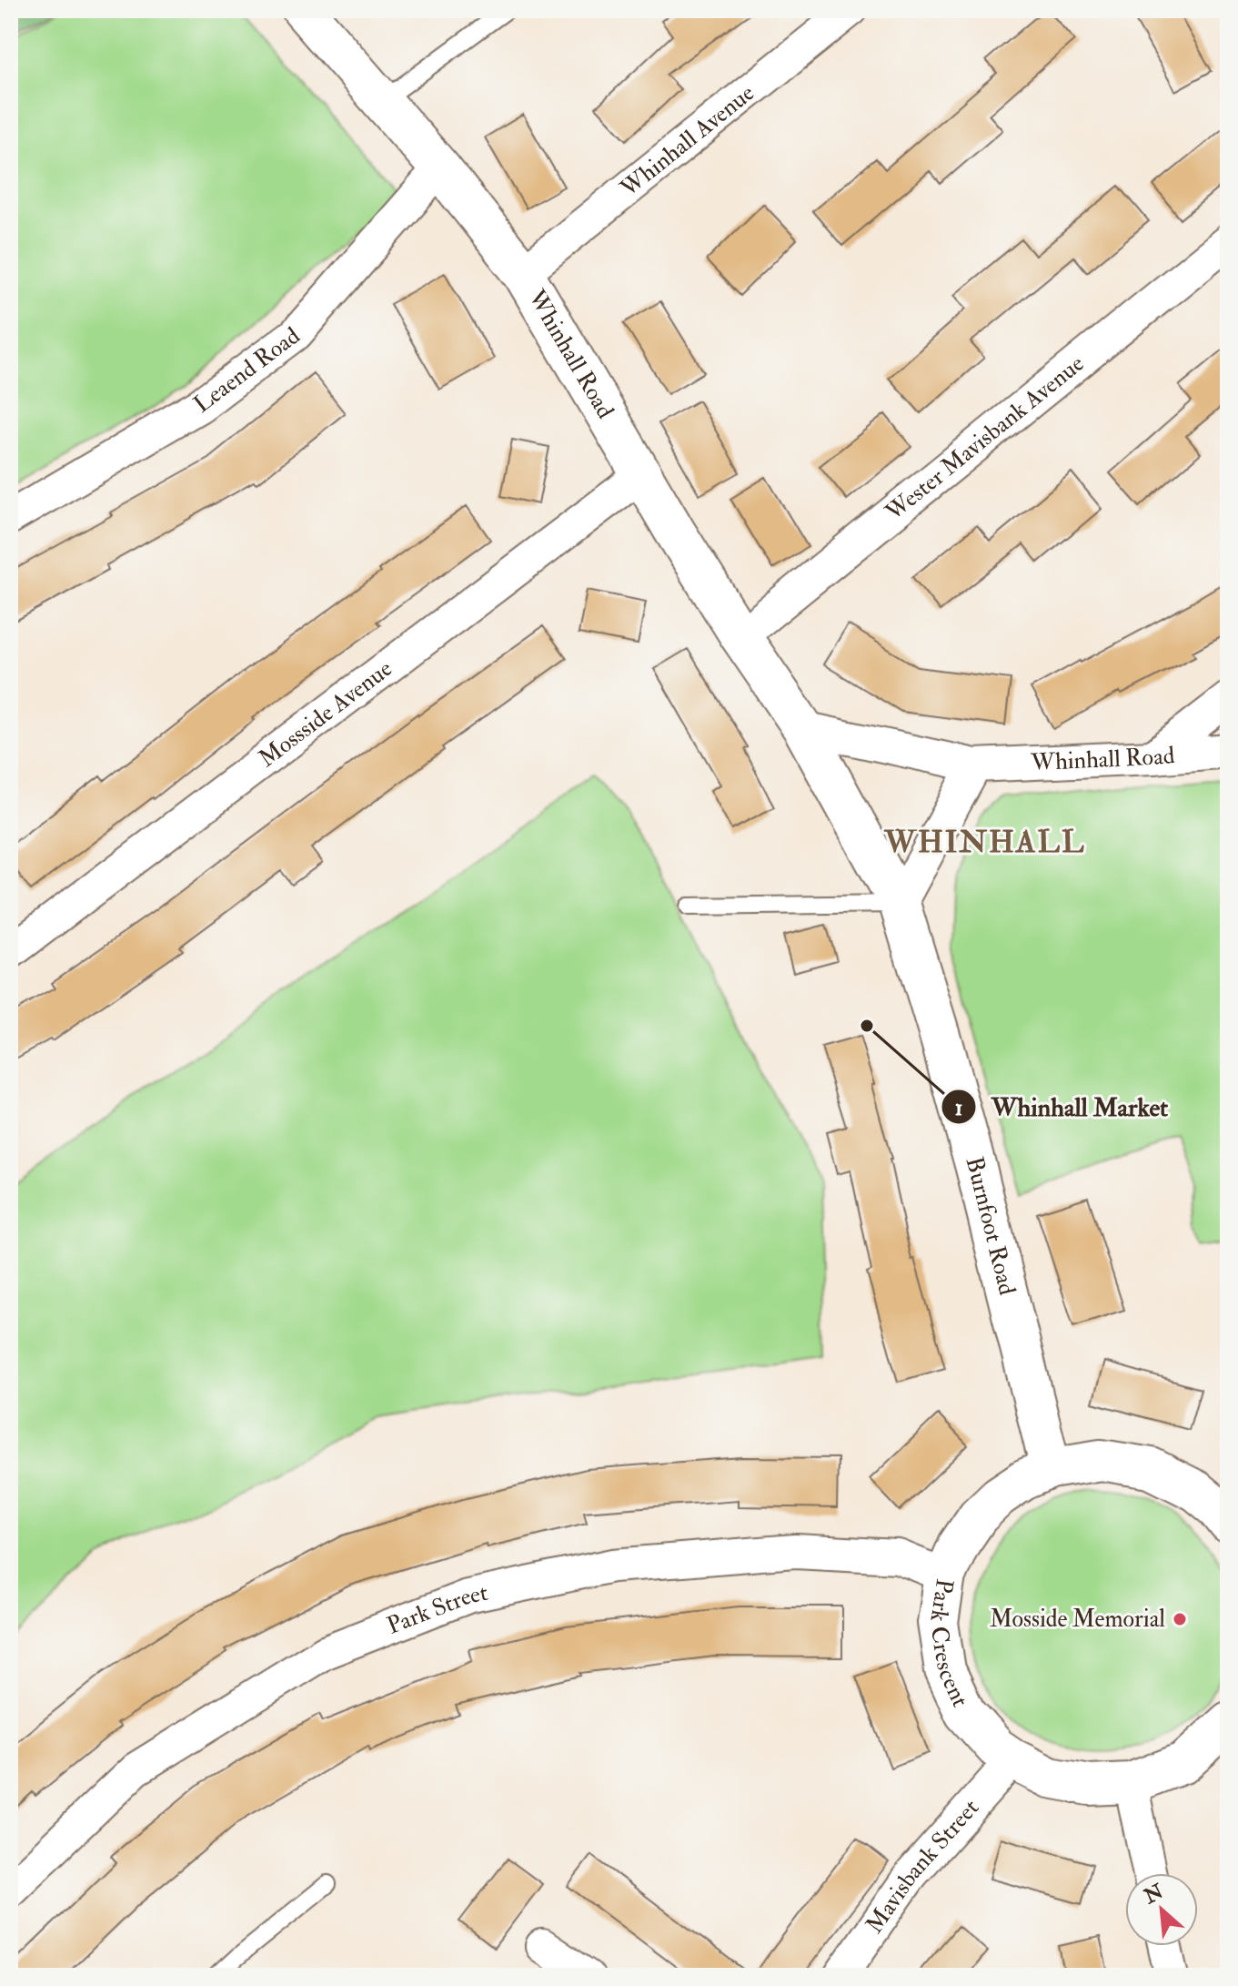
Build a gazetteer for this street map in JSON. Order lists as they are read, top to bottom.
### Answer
{
  "streets": {
    "street": [
      "Whinhall Avenue",
      "Whinhall Road",
      "Leaend Road",
      "Wester Mavisbank Avenue",
      "Mossside Avenue",
      "Burnfoot Road",
      "Park Street",
      "Park Crescent",
      "Mavisbank Street"
    ]
  },
  "crossings": [
    ["Whinhall Avenue", "Whinhall Road"],
    ["Whinhall Road", "Leaend Road"],
    ["Whinhall Road", "Wester Mavisbank Avenue"],
    ["Whinhall Road", "Mossside Avenue"],
    ["Whinhall Road", "Burnfoot Road"],
    ["Burnfoot Road", "Park Crescent"],
    ["Park Street", "Park Crescent"],
    ["Park Crescent", "Mavisbank Street"]
  ],
  "districts": ["WHINHALL"],
  "places": ["Whinhall Market", "Mosside Memorial"],
  "north": "top left"
}
